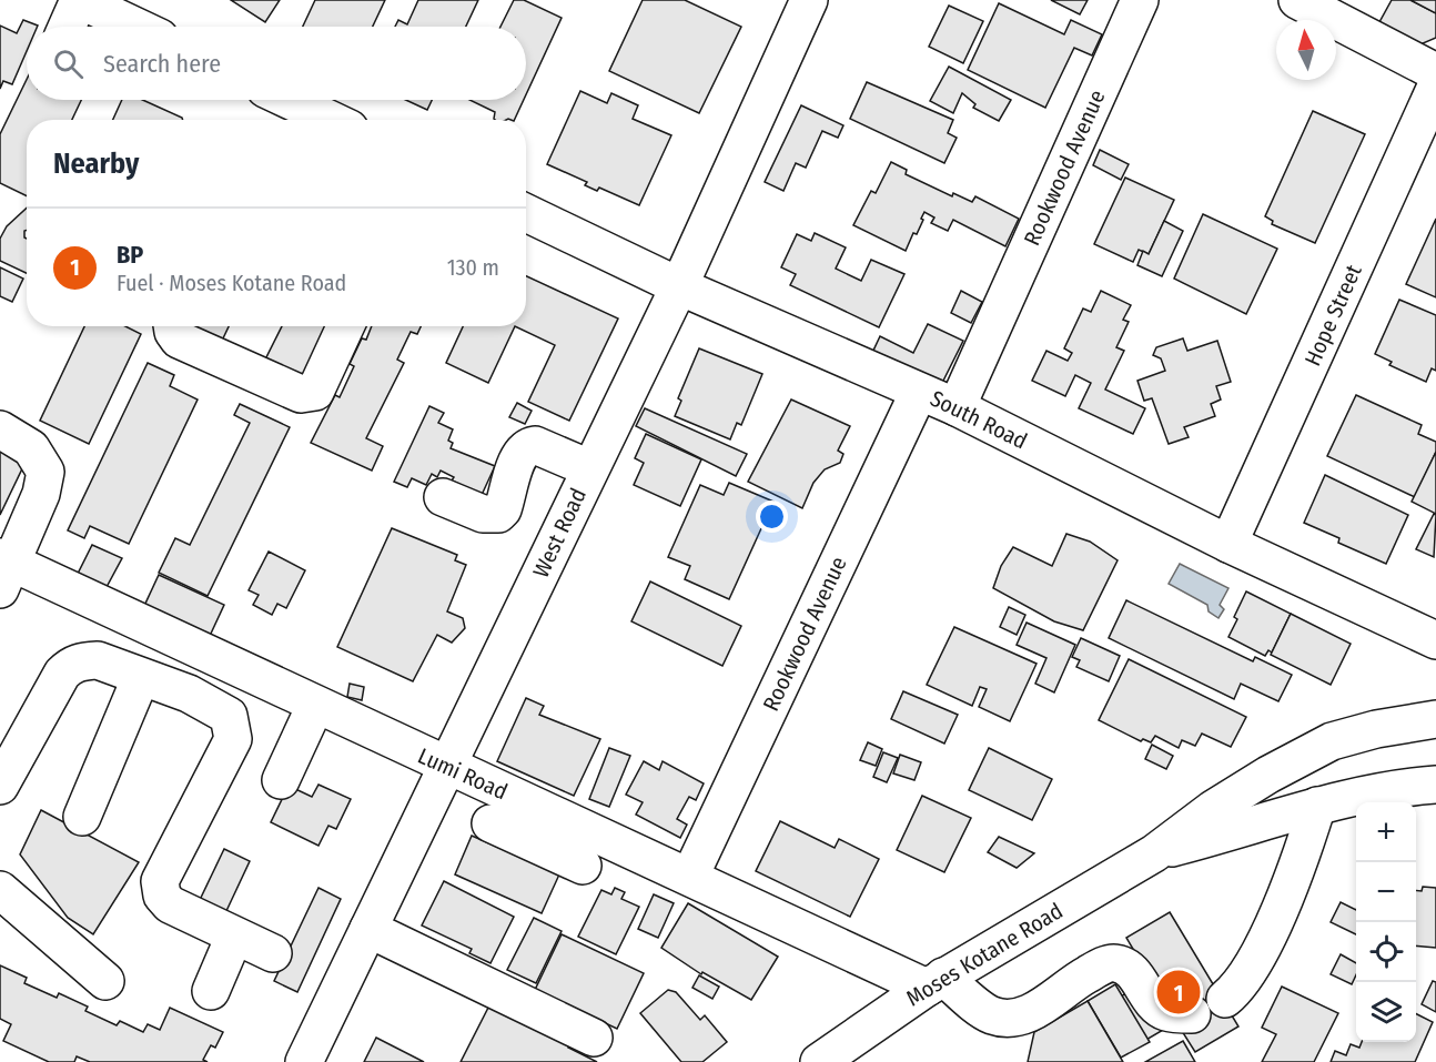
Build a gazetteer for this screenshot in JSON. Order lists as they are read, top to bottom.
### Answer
{
  "streets": {
    "street": [
      "Rookwood Avenue",
      "Hope Street",
      "South Road",
      "West Road",
      "Lumi Road",
      "Moses Kotane Road"
    ]
  },
  "crossings": [
    ["Rookwood Avenue", "South Road"],
    ["Rookwood Avenue", "Lumi Road"],
    ["Hope Street", "South Road"],
    ["South Road", "West Road"],
    ["West Road", "Lumi Road"],
    ["Lumi Road", "Moses Kotane Road"]
  ],
  "north": "top",
  "page": {
    "search": "Search here",
    "heading": "Nearby",
    "list": [
      {
        "mark": "1",
        "name": "BP",
        "note": "Fuel · Moses Kotane Road",
        "value": "130 m"
      }
    ],
    "map_buttons": ["+", "−"],
    "pins": "1"
  }
}
